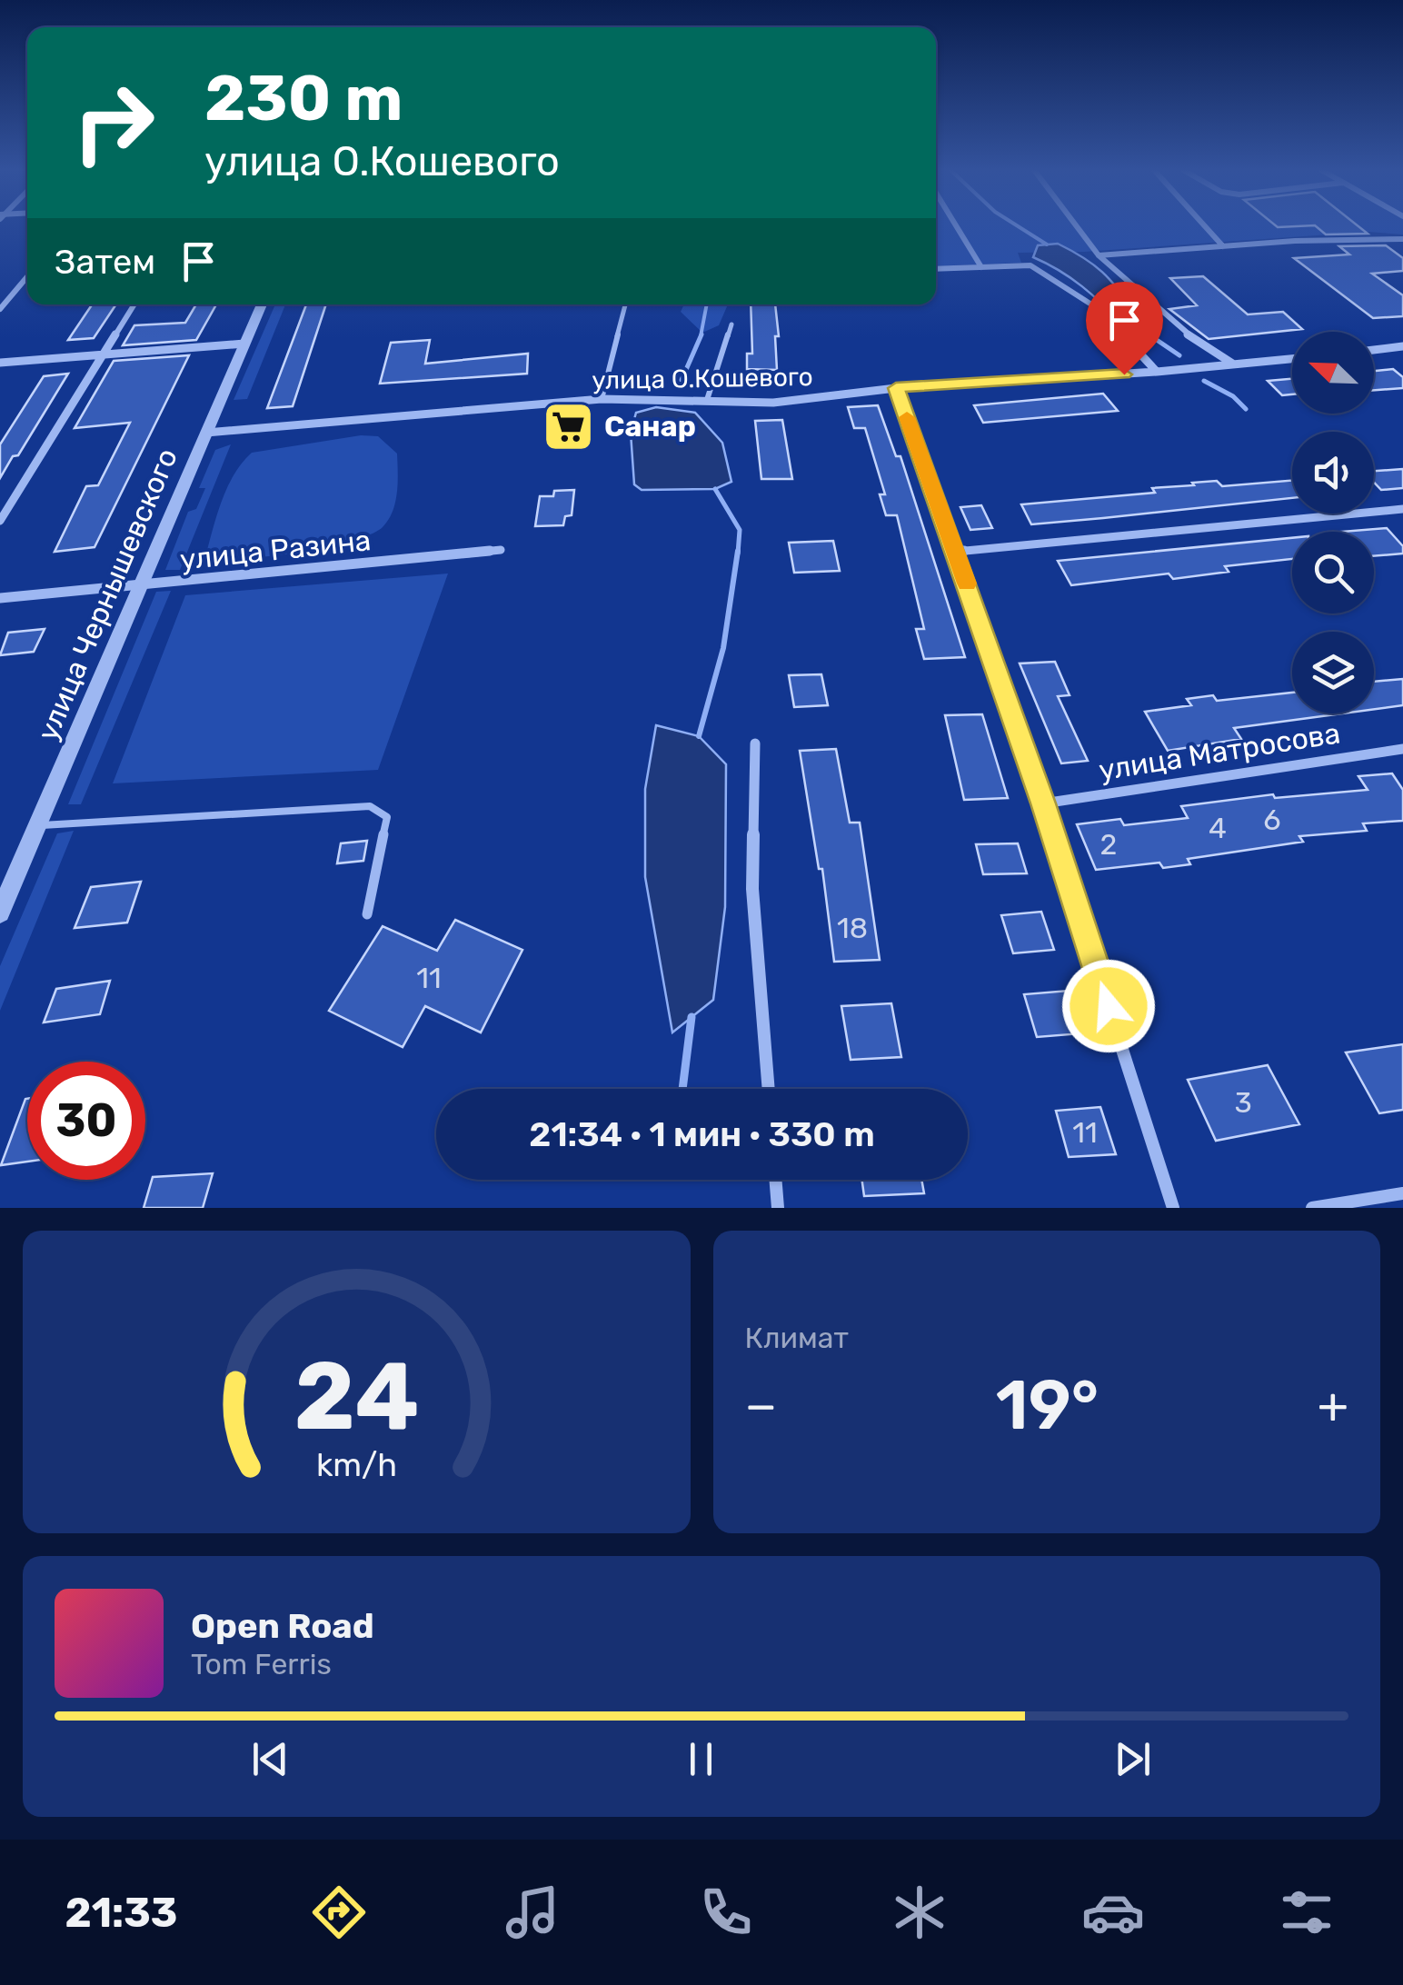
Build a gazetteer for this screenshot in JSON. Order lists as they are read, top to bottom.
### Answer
{
  "streets": {
    "street": [
      "улица О.Кошевого",
      "улица Разина",
      "улица Чернышевского",
      "улица Матросова"
    ]
  },
  "crossings": [
    ["улица О.Кошевого", "улица Чернышевского"],
    ["улица Разина", "улица Чернышевского"]
  ],
  "places": {
    "supermarket": ["Санар"]
  },
  "house_numbers": [
    "6",
    "4",
    "2",
    "18",
    "11",
    "3",
    "11"
  ],
  "north": "top left",
  "page": {
    "turn": ["230 m", "улица О.Кошевого"],
    "then": "Затем",
    "limit": "30",
    "trip": "21:34 · 1 мин · 330 m",
    "tile": "Климат",
    "heat": ["−", "19°", "+"],
    "song": ["Open Road", "Tom Ferris"],
    "tabs": "21:33",
    "gauge": ["24", "km/h"]
  }
}
